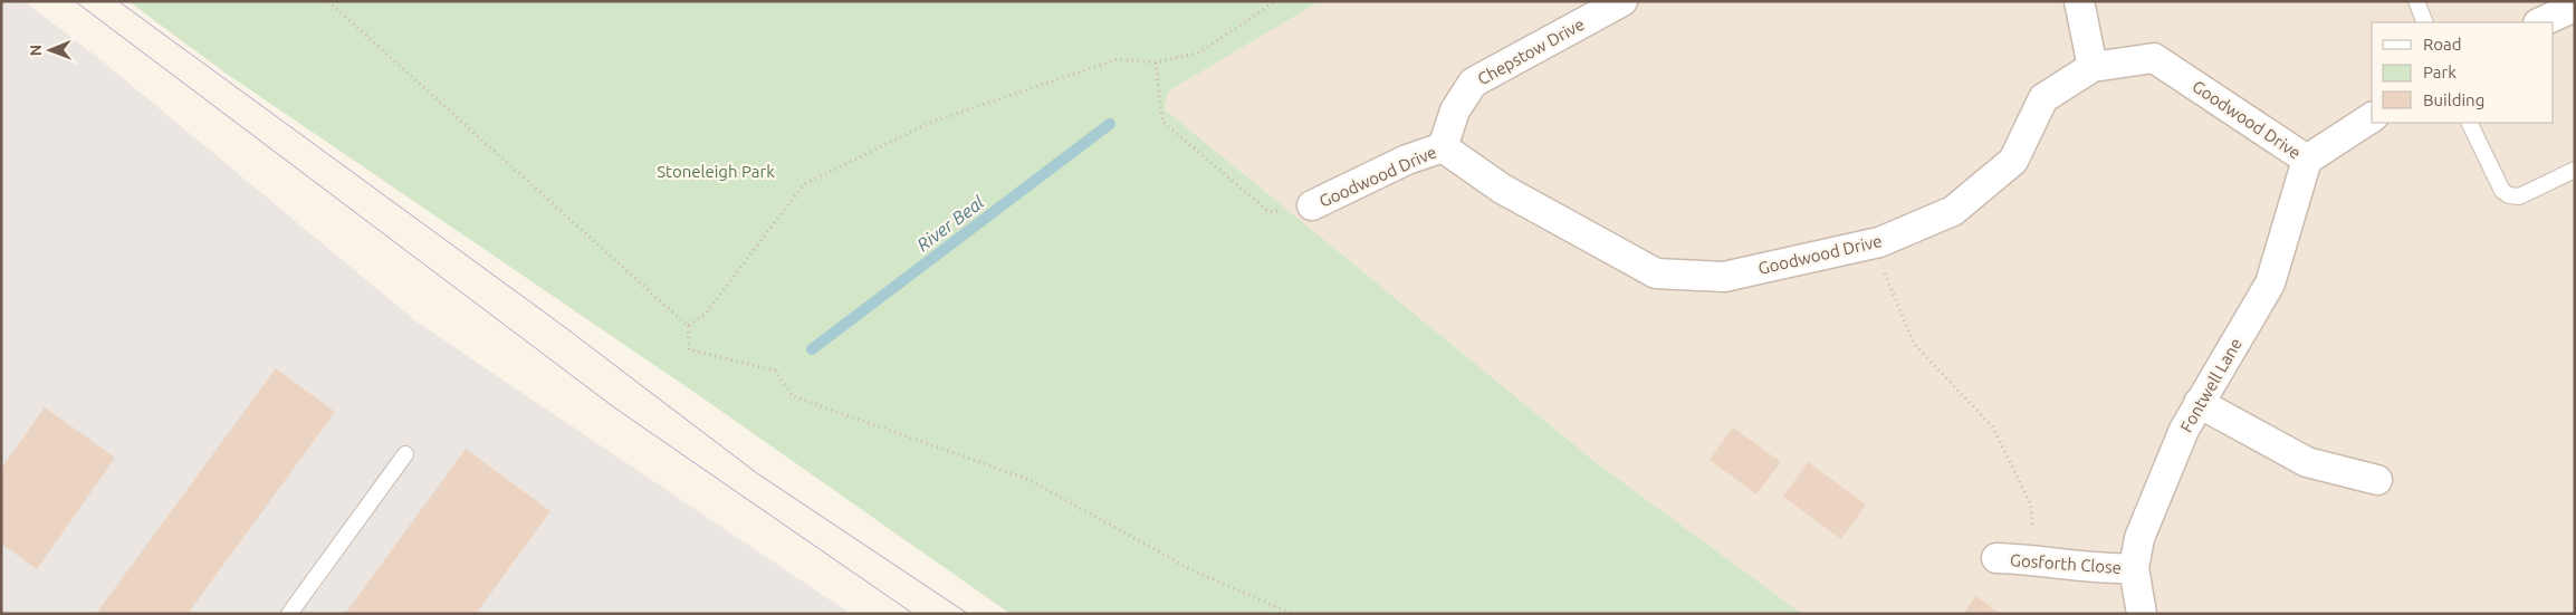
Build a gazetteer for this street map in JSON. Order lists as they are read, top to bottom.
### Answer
{
  "streets": {
    "street": [
      "Chepstow Drive",
      "Goodwood Drive",
      "Fontwell Lane",
      "Gosforth Close"
    ]
  },
  "crossings": [
    ["Chepstow Drive", "Goodwood Drive"],
    ["Goodwood Drive", "Fontwell Lane"],
    ["Fontwell Lane", "Gosforth Close"]
  ],
  "water": ["River Beal"],
  "parks": ["Stoneleigh Park"],
  "legend": ["Road", "Park", "Building"],
  "north": "left"
}
